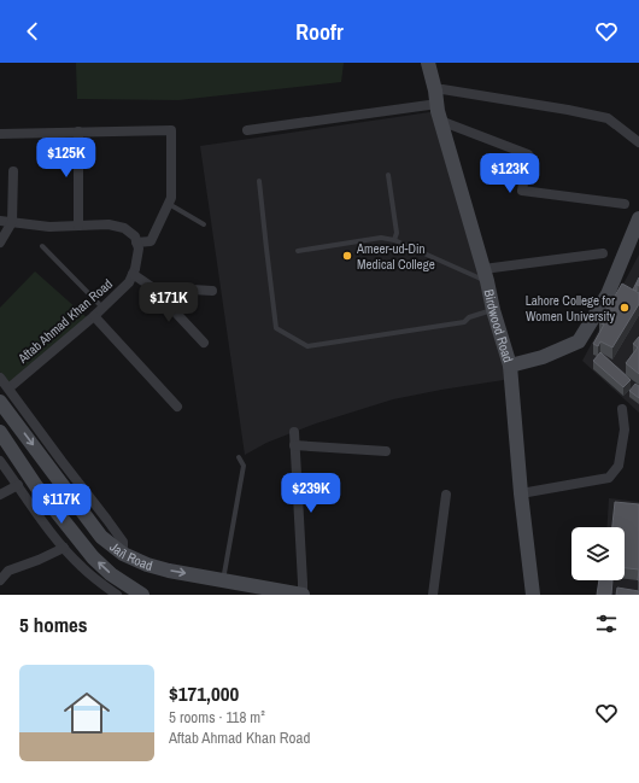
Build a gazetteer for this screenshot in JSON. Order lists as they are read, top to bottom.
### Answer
{
  "streets": {
    "street": ["Aftab Ahmad Khan Road", "Birdwood Road", "Jail Road"]
  },
  "places": ["Ameer-ud-Din Medical College", "Lahore College for Women University"],
  "page": {
    "header": "Roofr",
    "price": [
      "$125K",
      "$123K",
      "$171K",
      "$239K",
      "$117K"
    ],
    "heading": "5 homes",
    "list": [
      {
        "name": "$171,000",
        "note": "5 rooms · 118 m² · Aftab Ahmad Khan Road"
      }
    ]
  }
}
